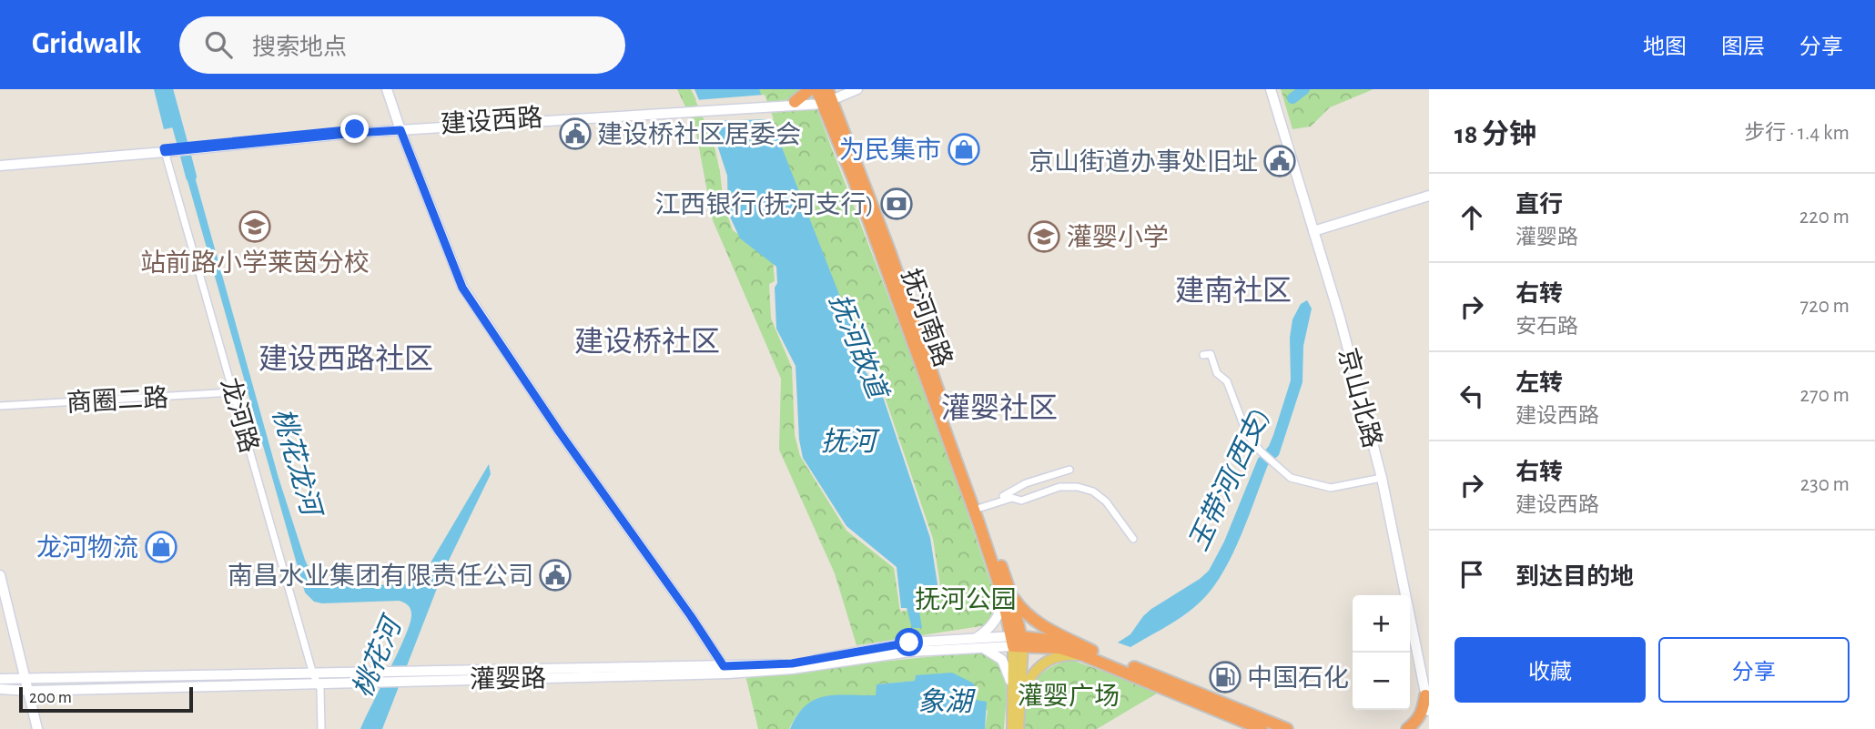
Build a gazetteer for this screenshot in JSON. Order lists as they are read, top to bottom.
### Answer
{
  "streets": {
    "highway": ["抚河南路"],
    "main road": ["建设西路", "京山北路", "灌婴路"],
    "street": ["商圈二路", "龙河路"]
  },
  "crossings": [
    ["建设西路", "抚河南路"],
    ["建设西路", "龙河路"],
    ["抚河南路", "灌婴路"],
    ["商圈二路", "龙河路"],
    ["龙河路", "灌婴路"]
  ],
  "districts": [
    "建南社区",
    "建设桥社区",
    "建设西路社区",
    "灌婴社区"
  ],
  "water": [
    "抚河故道",
    "抚河",
    "桃花龙河",
    "玉带河(西支)",
    "桃花河",
    "象湖"
  ],
  "parks": ["抚河公园", "灌婴广场"],
  "places": {
    "public building": ["建设桥社区居委会", "京山街道办事处旧址", "南昌水业集团有限责任公司"],
    "shop": ["为民集市", "龙河物流"],
    "bank": ["江西银行(抚河支行)"],
    "school or university": ["站前路小学莱茵分校", "灌婴小学"],
    "fuel station": ["中国石化"]
  },
  "scale_bar": "200 m",
  "page": {
    "header": "Gridwalk",
    "search": "搜索地点",
    "nav": ["地图", "图层", "分享"],
    "heading": ["18 分钟", "步行 · 1.4 km"],
    "list": [
      ["直行", "灌婴路", "220 m"],
      ["右转", "安石路", "720 m"],
      ["左转", "建设西路", "270 m"],
      ["右转", "建设西路", "230 m"],
      "到达目的地"
    ],
    "map_buttons": ["+", "−"],
    "buttons": ["收藏", "分享"],
    "scale": "200 m"
  }
}
